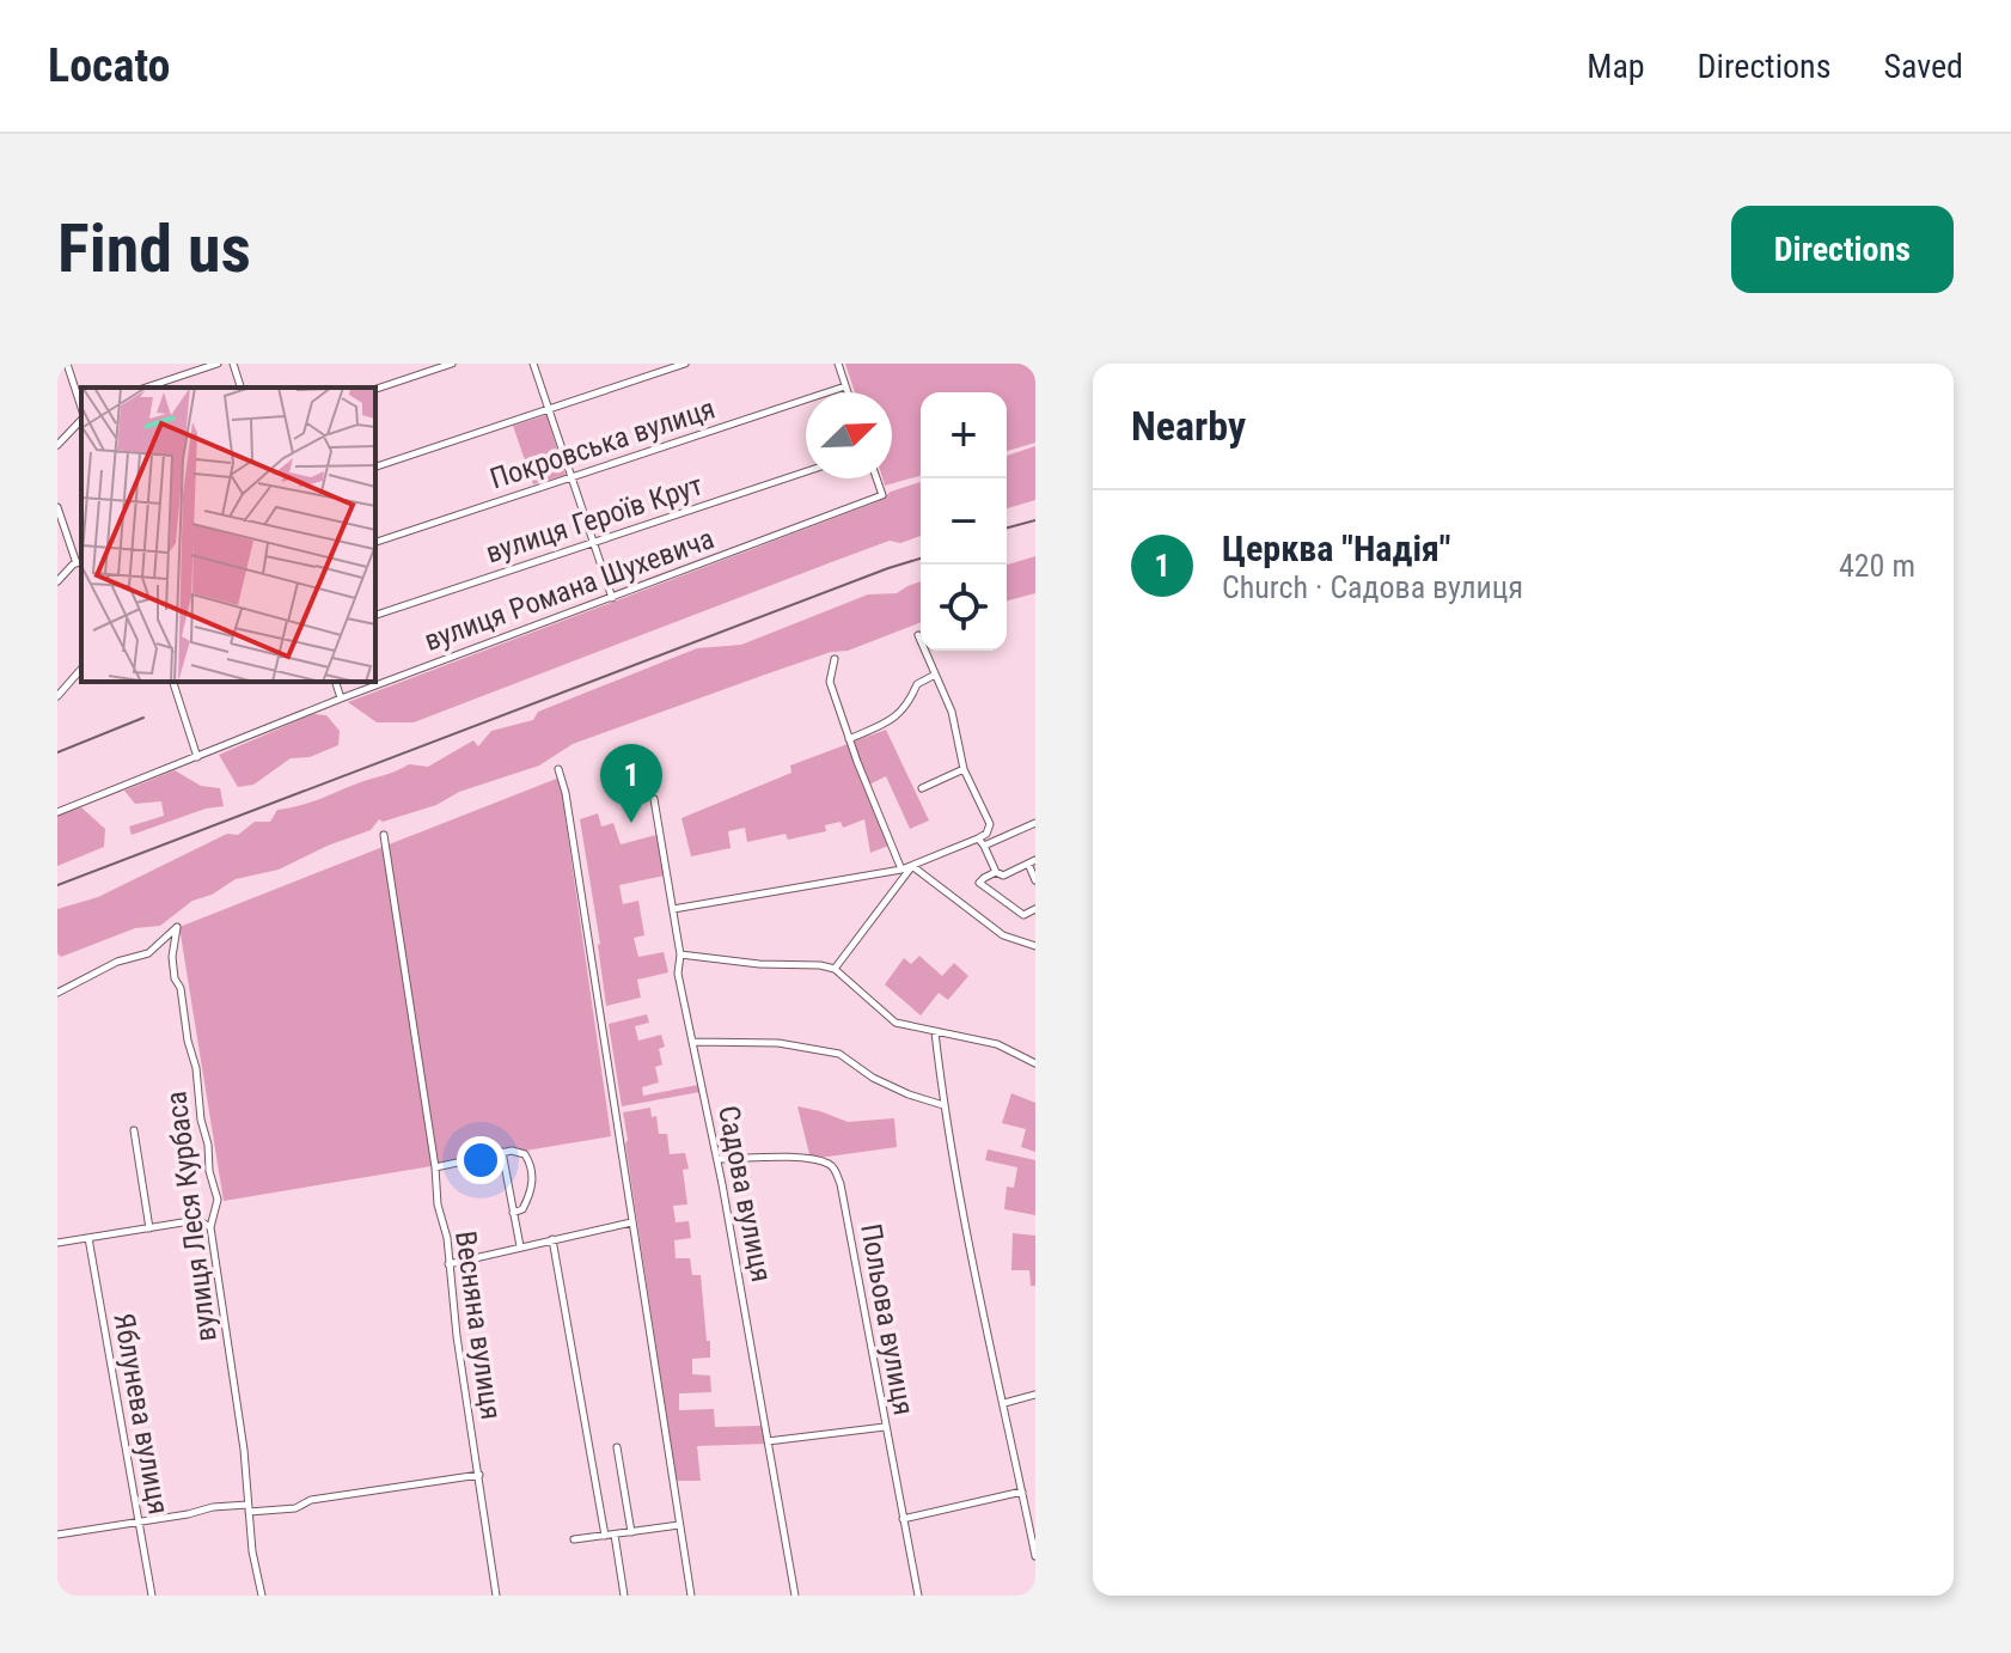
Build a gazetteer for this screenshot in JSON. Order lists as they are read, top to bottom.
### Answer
{
  "streets": {
    "street": [
      "Покровська вулиця",
      "вулиця Героїв Крут",
      "вулиця Романа Шухевича",
      "Садова вулиця",
      "вулиця Леся Курбаса",
      "Польова вулиця",
      "Весняна вулиця",
      "Яблунева вулиця"
    ]
  },
  "crossings": [
    ["Садова вулиця", "Польова вулиця"]
  ],
  "north": "top right",
  "page": {
    "header": "Locato",
    "nav": ["Map", "Directions", "Saved"],
    "buttons": "Directions",
    "title": "Find us",
    "heading": "Nearby",
    "map_buttons": ["+", "−"],
    "list": [
      {
        "mark": "1",
        "name": "Церква \"Надія\"",
        "note": "Church · Садова вулиця",
        "value": "420 m"
      }
    ],
    "pins": "1"
  }
}
